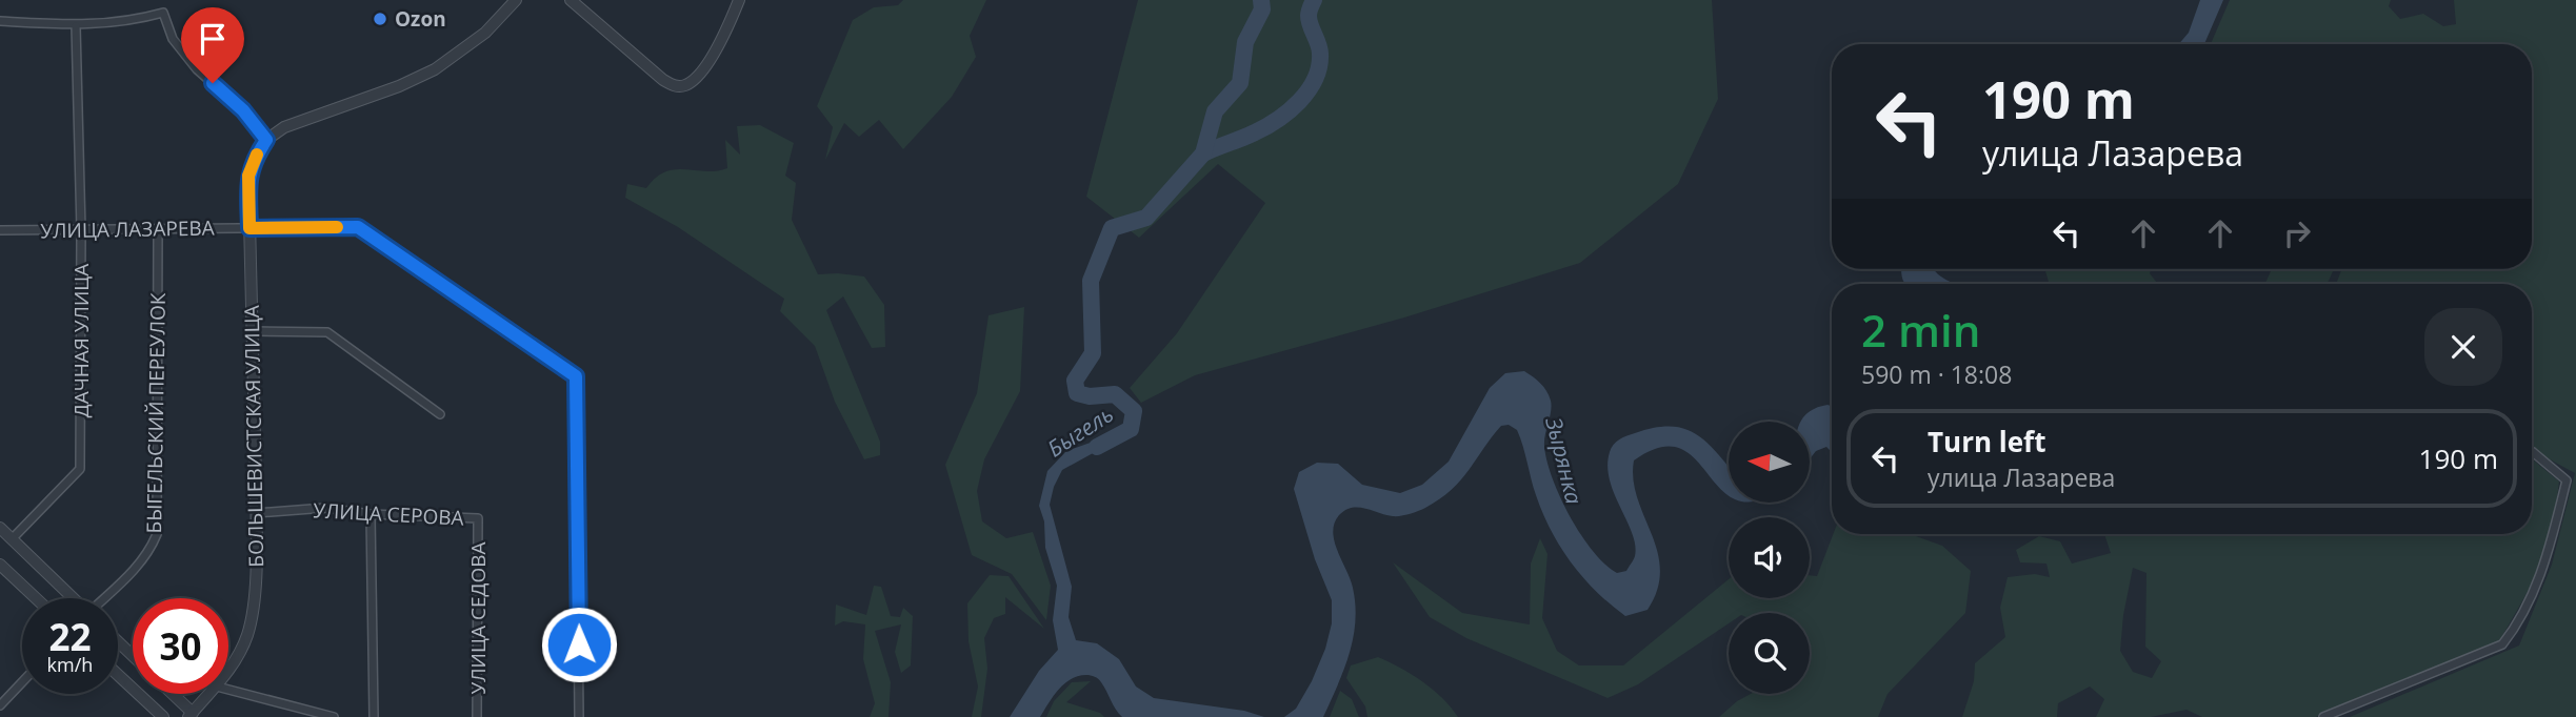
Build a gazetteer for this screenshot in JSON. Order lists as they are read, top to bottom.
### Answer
{
  "streets": {
    "street": [
      "УЛИЦА ЛАЗАРЕВА",
      "ДАЧНАЯ УЛИЦА",
      "БЫГЕЛЬСКИЙ ПЕРЕУЛОК",
      "БОЛЬШЕВИСТСКАЯ УЛИЦА",
      "УЛИЦА СЕРОВА",
      "УЛИЦА СЕДОВА"
    ]
  },
  "crossings": [
    ["УЛИЦА ЛАЗАРЕВА", "ДАЧНАЯ УЛИЦА"],
    ["УЛИЦА ЛАЗАРЕВА", "БЫГЕЛЬСКИЙ ПЕРЕУЛОК"],
    ["УЛИЦА ЛАЗАРЕВА", "БОЛЬШЕВИСТСКАЯ УЛИЦА"],
    ["БОЛЬШЕВИСТСКАЯ УЛИЦА", "УЛИЦА СЕРОВА"],
    ["УЛИЦА СЕРОВА", "УЛИЦА СЕДОВА"]
  ],
  "water": ["Быгель", "Зырянка"],
  "places": ["Ozon"],
  "north": "left",
  "page": {
    "turn": ["190 m", "улица Лазарева"],
    "heading": ["2 min", "590 m · 18:08"],
    "list": [
      {
        "name": "Turn left",
        "note": "улица Лазарева",
        "value": "190 m"
      }
    ],
    "speed": "22 km/h",
    "limit": "30"
  }
}
